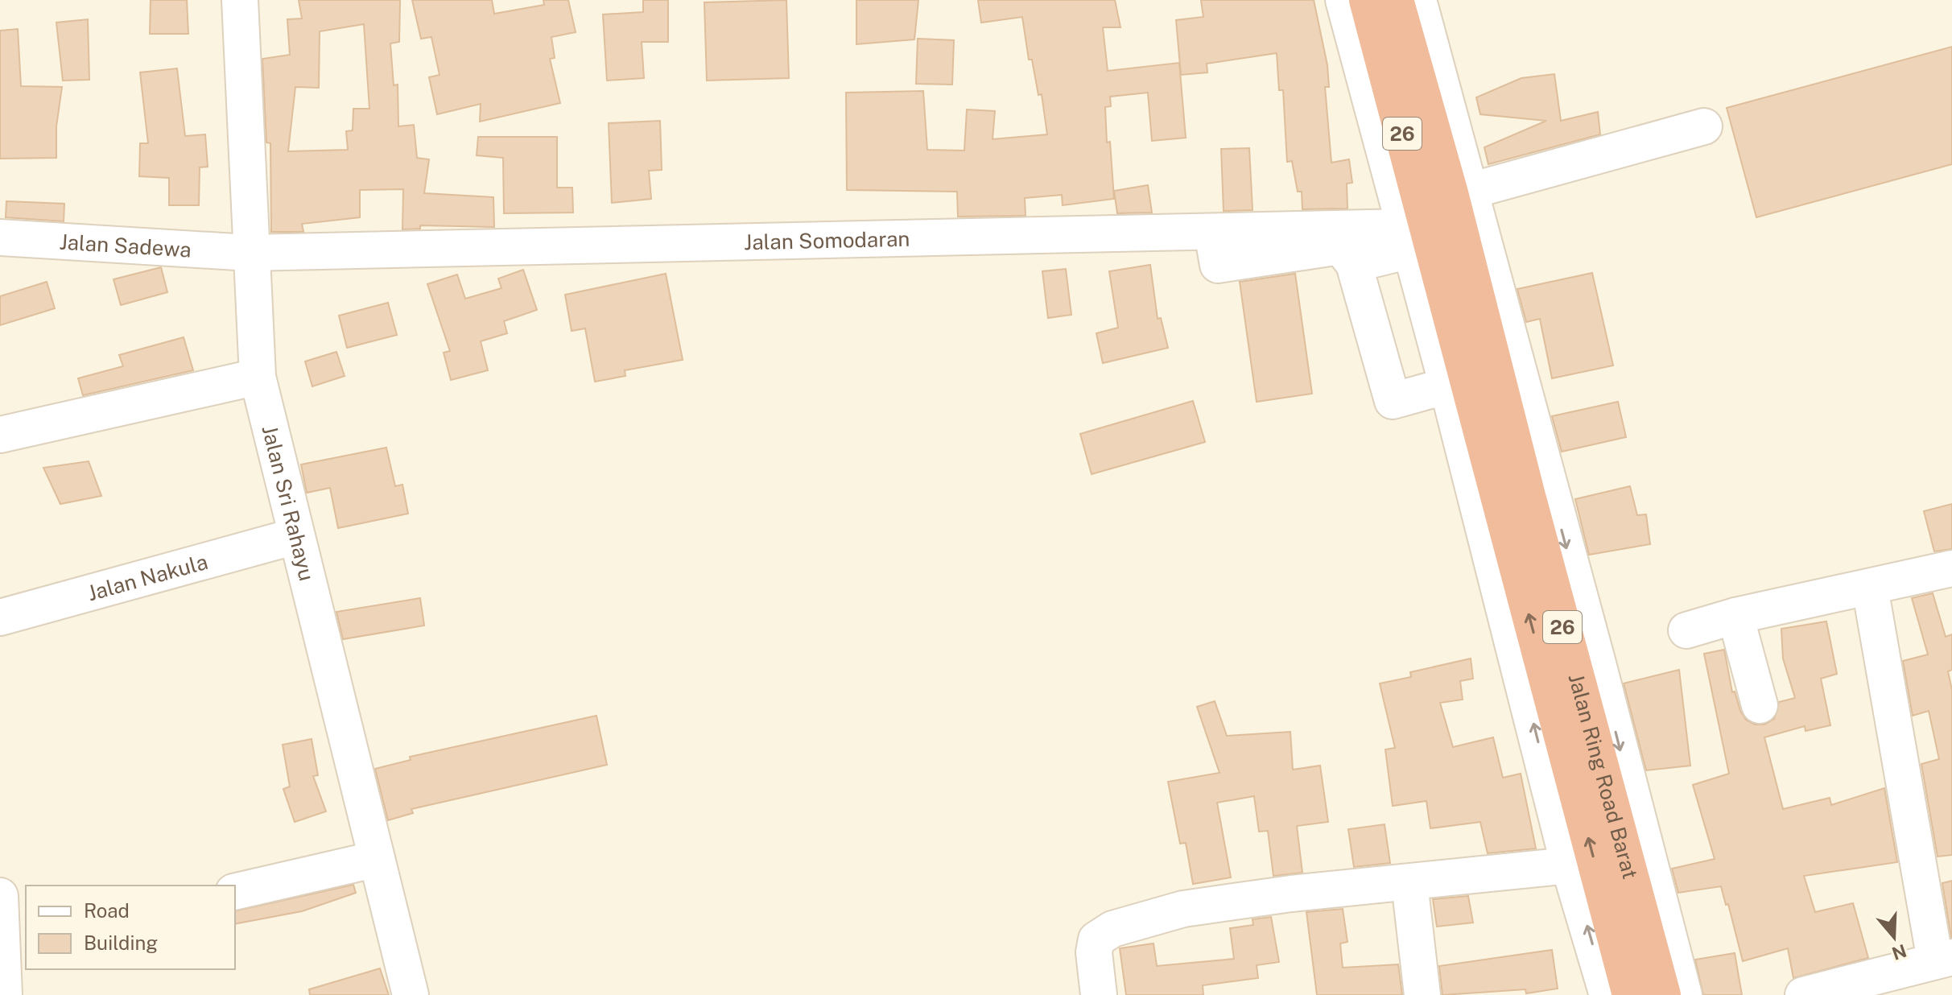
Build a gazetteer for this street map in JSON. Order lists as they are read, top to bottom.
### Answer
{
  "streets": {
    "highway": ["26", "Jalan Ring Road Barat"],
    "street": [
      "Jalan Somodaran",
      "Jalan Sadewa",
      "Jalan Sri Rahayu",
      "Jalan Nakula"
    ]
  },
  "crossings": [
    ["26", "Jalan Somodaran"],
    ["26", "Jalan Ring Road Barat"],
    ["Jalan Somodaran", "Jalan Sadewa"],
    ["Jalan Somodaran", "Jalan Sri Rahayu"],
    ["Jalan Somodaran", "Jalan Ring Road Barat"],
    ["Jalan Sadewa", "Jalan Sri Rahayu"],
    ["Jalan Sri Rahayu", "Jalan Nakula"]
  ],
  "legend": ["Road", "Building"],
  "north": "bottom"
}
